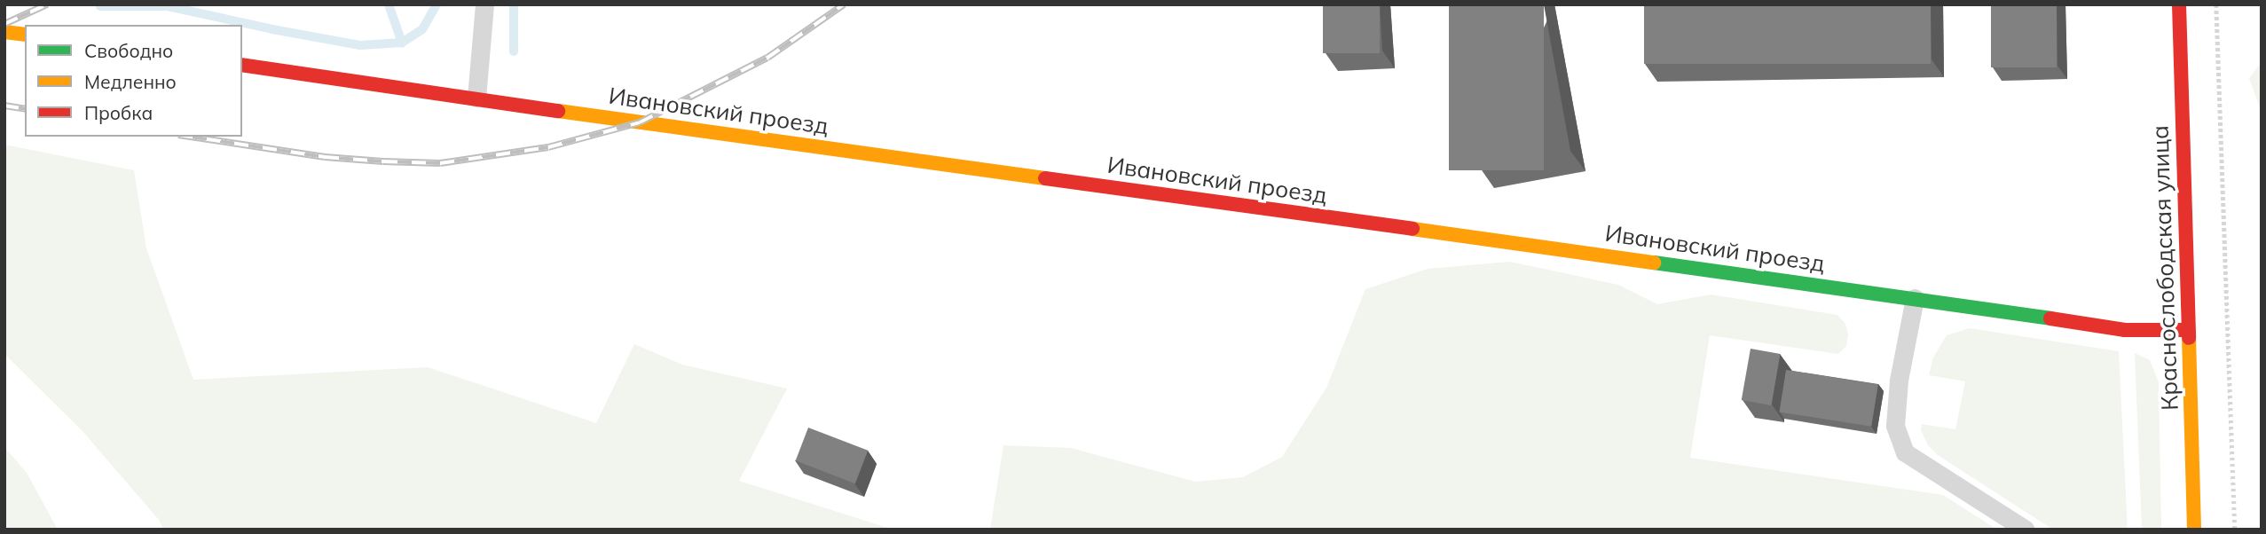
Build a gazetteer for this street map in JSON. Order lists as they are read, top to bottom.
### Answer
{
  "streets": {
    "street": ["Ивановский проезд", "Краснослободская улица"]
  },
  "crossings": [
    ["Ивановский проезд", "Краснослободская улица"]
  ],
  "legend": ["Свободно", "Медленно", "Пробка"]
}
